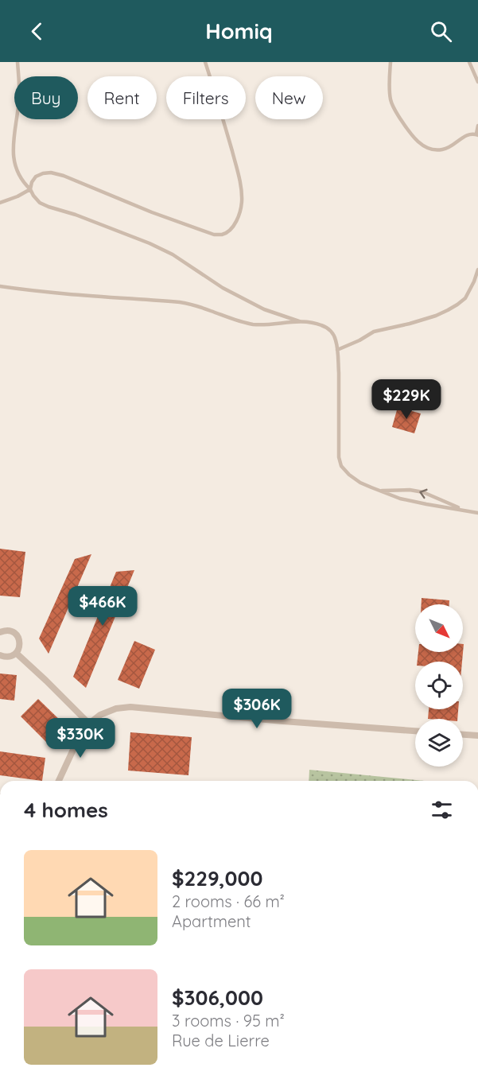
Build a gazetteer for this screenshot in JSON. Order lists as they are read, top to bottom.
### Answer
{
  "north": "bottom right",
  "page": {
    "header": "Homiq",
    "chip": [
      "Buy",
      "Rent",
      "Filters",
      "New"
    ],
    "price": [
      "$229K",
      "$466K",
      "$306K",
      "$330K"
    ],
    "heading": "4 homes",
    "list": [
      {
        "name": "$229,000",
        "note": "2 rooms · 66 m² · Apartment"
      },
      {
        "name": "$306,000",
        "note": "3 rooms · 95 m² · Rue de Lierre"
      }
    ]
  }
}
